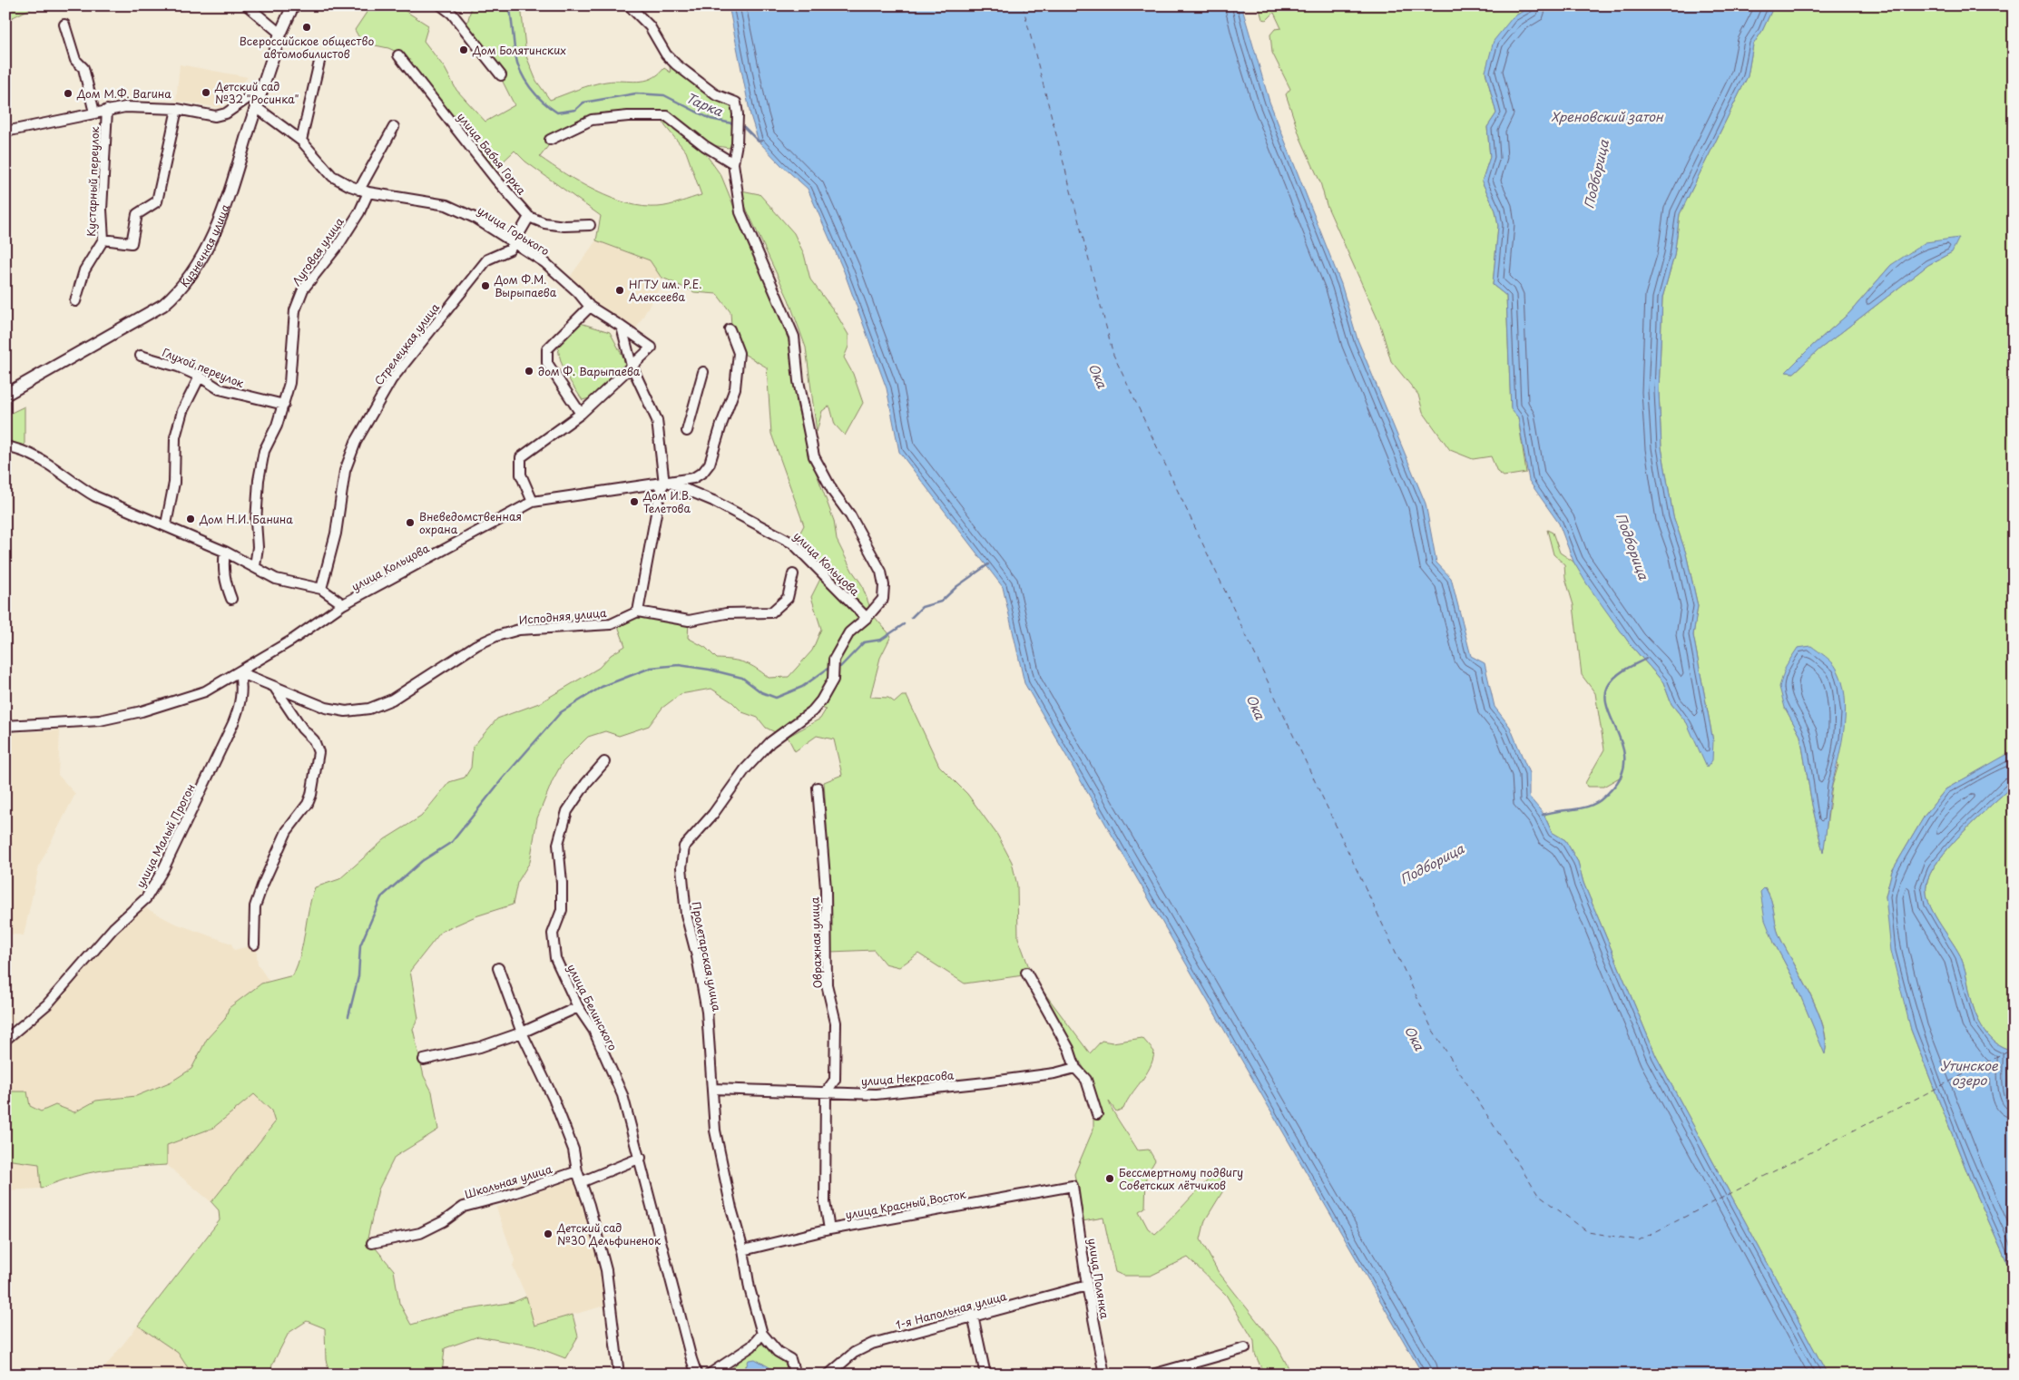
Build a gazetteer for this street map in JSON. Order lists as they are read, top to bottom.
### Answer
{
  "streets": {
    "main road": ["Кузнечная улица"],
    "street": [
      "улица Бабья Горка",
      "Кустарный переулок",
      "улица Горького",
      "Луговая улица",
      "Стрелецкая улица",
      "Глухой переулок",
      "улица Кольцова",
      "Исподняя улица",
      "улица Малый Прогон",
      "Овражная улица",
      "Пролетарская улица",
      "улица Белинского",
      "улица Некрасова",
      "Школьная улица",
      "улица Красный Восток",
      "улица Полянка",
      "1-я Напольная улица"
    ]
  },
  "crossings": [
    ["улица Бабья Горка", "Стрелецкая улица"],
    ["улица Горького", "Кузнечная улица"],
    ["улица Горького", "Луговая улица"],
    ["улица Горького", "Стрелецкая улица"],
    ["Луговая улица", "Глухой переулок"],
    ["улица Кольцова", "Исподняя улица"],
    ["улица Кольцова", "улица Малый Прогон"],
    ["улица Кольцова", "Пролетарская улица"],
    ["Исподняя улица", "улица Малый Прогон"],
    ["Овражная улица", "улица Некрасова"],
    ["Пролетарская улица", "улица Некрасова"],
    ["Пролетарская улица", "улица Красный Восток"],
    ["улица Красный Восток", "улица Полянка"],
    ["улица Полянка", "1-я Напольная улица"]
  ],
  "water": [
    "Тарка",
    "Хреновский затон",
    "Подборица",
    "Ока",
    "Утинское озеро"
  ],
  "places": [
    "Всероссийское общество автомобилистов",
    "Дом Болятинских",
    "Детский сад №32 \"Росинка\"",
    "Дом М.Ф. Вагина",
    "Дом Ф.М. Вырыпаева",
    "НГТУ им. Р.Е. Алексеева",
    "дом Ф. Варыпаева",
    "Дом И.В. Телетова",
    "Дом Н.И. Банина",
    "Вневедомственная охрана",
    "Бессмертному подвигу Советских лётчиков",
    "Детский сад №30 Дельфиненок"
  ]
}
